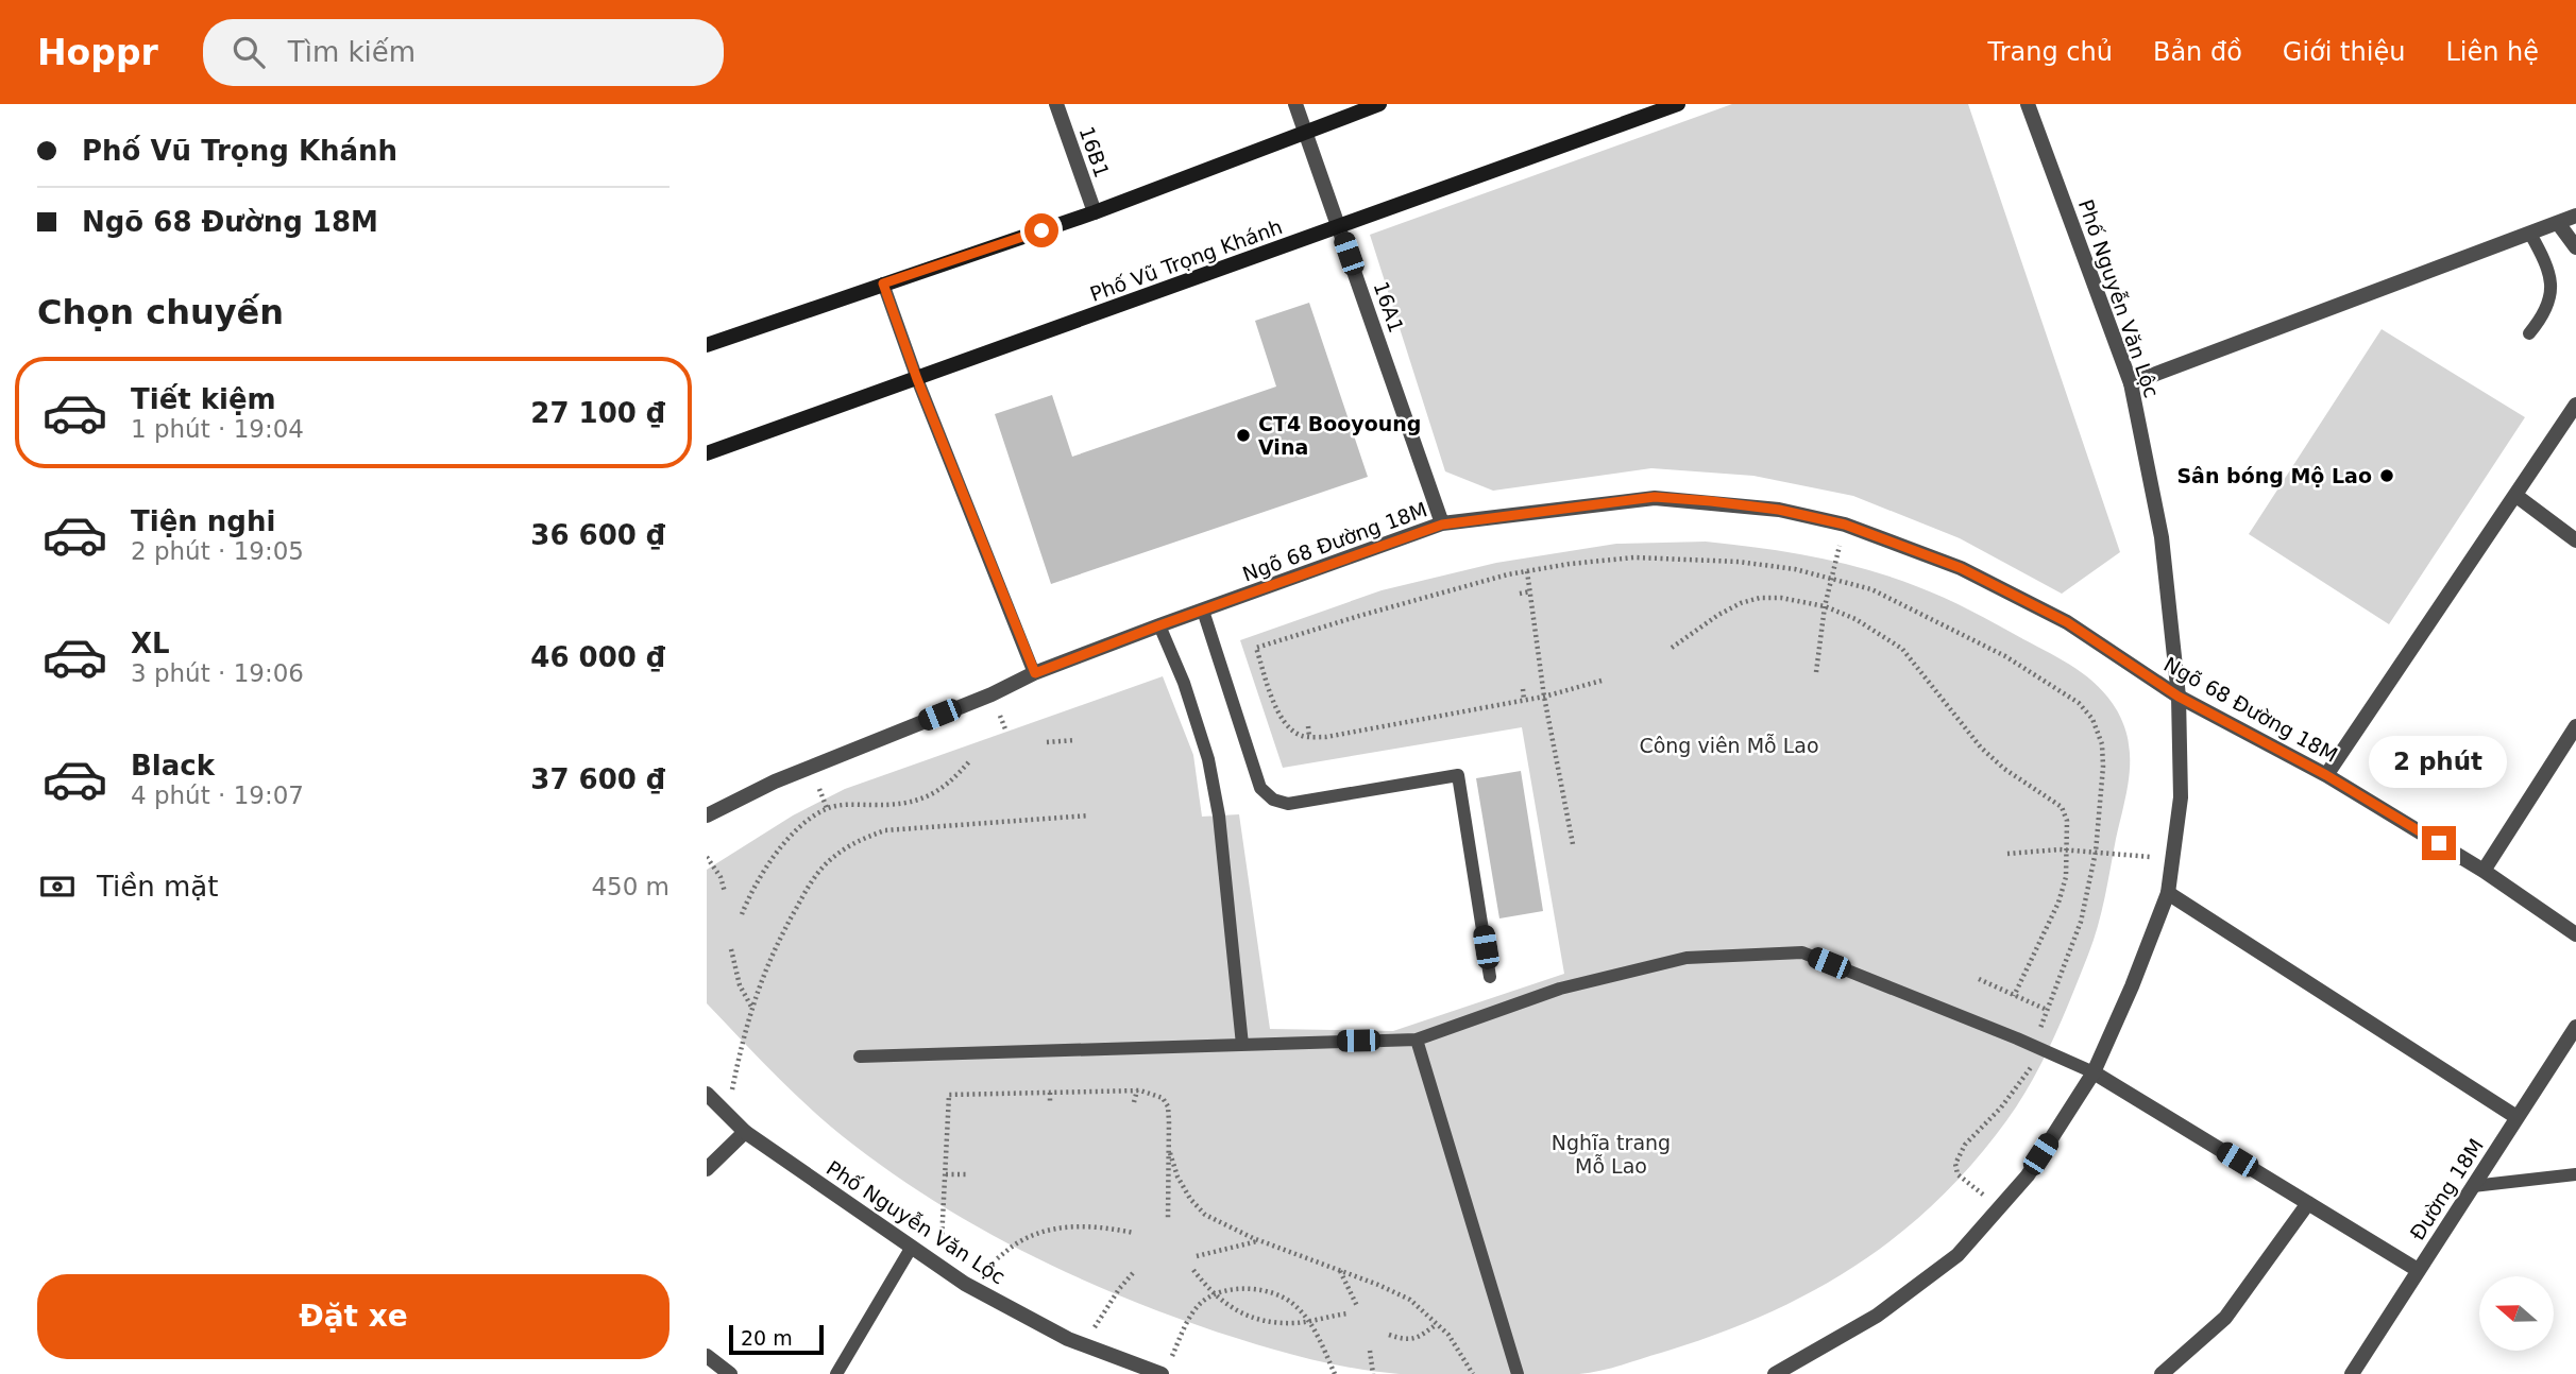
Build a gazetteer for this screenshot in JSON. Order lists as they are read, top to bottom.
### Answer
{
  "streets": {
    "main road": ["Phố Vũ Trọng Khánh"],
    "street": [
      "16B1",
      "Phố Nguyễn Văn Lộc",
      "16A1",
      "Ngõ 68 Đường 18M",
      "Đường 18M"
    ]
  },
  "crossings": [
    ["Phố Vũ Trọng Khánh", "16A1"],
    ["Phố Nguyễn Văn Lộc", "Ngõ 68 Đường 18M"],
    ["16A1", "Ngõ 68 Đường 18M"]
  ],
  "parks": ["Công viên Mỗ Lao", "Nghĩa trang Mỗ Lao"],
  "places": ["CT4 Booyoung Vina", "Sân bóng Mộ Lao"],
  "scale_bar": "20 m",
  "north": "left",
  "page": {
    "header": "Hoppr",
    "search": "Tìm kiếm",
    "nav": [
      "Trang chủ",
      "Bản đồ",
      "Giới thiệu",
      "Liên hệ"
    ],
    "banner": ["Phố Vũ Trọng Khánh", "Ngõ 68 Đường 18M"],
    "heading": "Chọn chuyến",
    "list": [
      {
        "name": "Tiết kiệm",
        "note": "1 phút · 19:04",
        "value": "27 100 ₫"
      },
      {
        "name": "Tiện nghi",
        "note": "2 phút · 19:05",
        "value": "36 600 ₫"
      },
      {
        "name": "XL",
        "note": "3 phút · 19:06",
        "value": "46 000 ₫"
      },
      {
        "name": "Black",
        "note": "4 phút · 19:07",
        "value": "37 600 ₫"
      }
    ],
    "bubble": "2 phút",
    "pay": ["Tiền mặt", "450 m"],
    "buttons": "Đặt xe",
    "scale": "20 m"
  }
}
